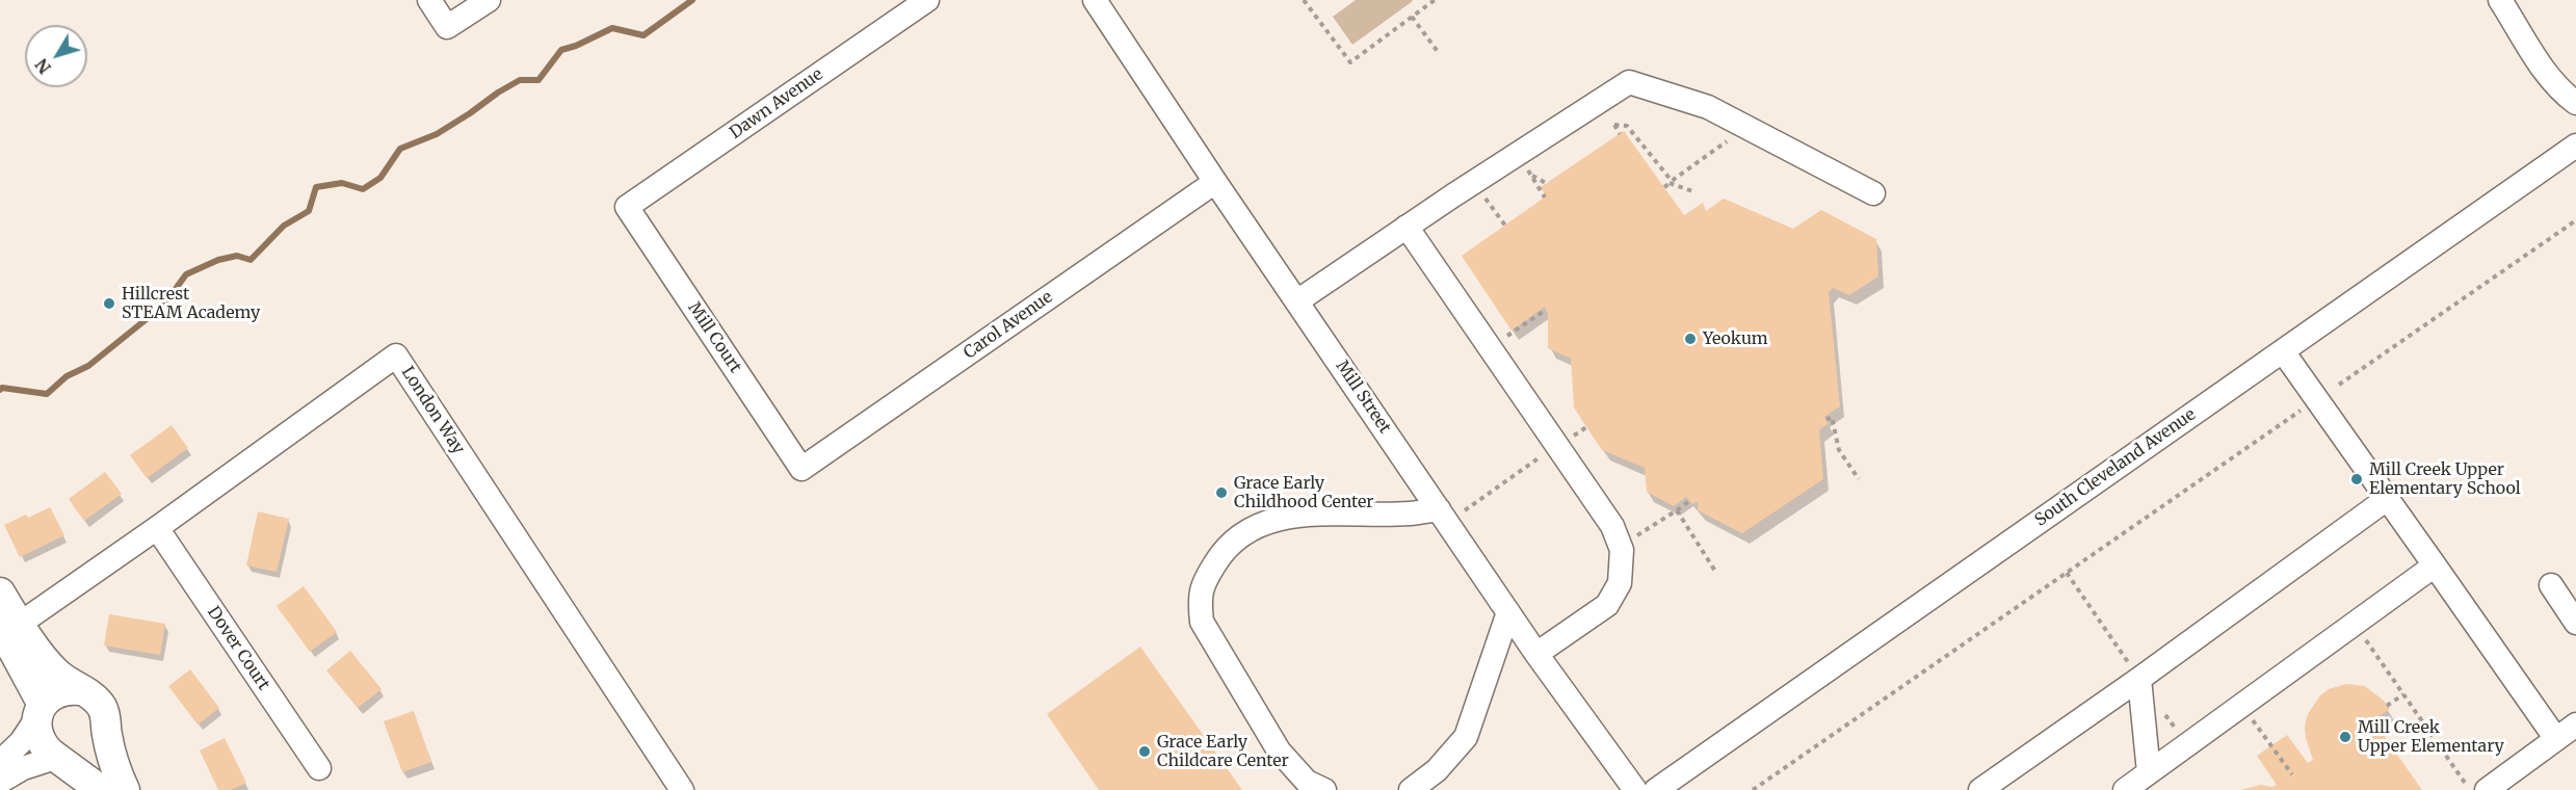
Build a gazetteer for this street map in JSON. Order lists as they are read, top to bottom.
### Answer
{
  "streets": {
    "street": [
      "Dawn Avenue",
      "Carol Avenue",
      "Mill Court",
      "Mill Street",
      "London Way",
      "South Cleveland Avenue",
      "Dover Court"
    ]
  },
  "crossings": [
    ["Dawn Avenue", "Mill Court"],
    ["Carol Avenue", "Mill Court"],
    ["Carol Avenue", "Mill Street"],
    ["London Way", "Dover Court"]
  ],
  "places": [
    "Hillcrest STEAM Academy",
    "Yeokum",
    "Mill Creek Upper Elementary School",
    "Grace Early Childhood Center",
    "Mill Creek Upper Elementary",
    "Grace Early Childcare Center"
  ],
  "north": "bottom left"
}
